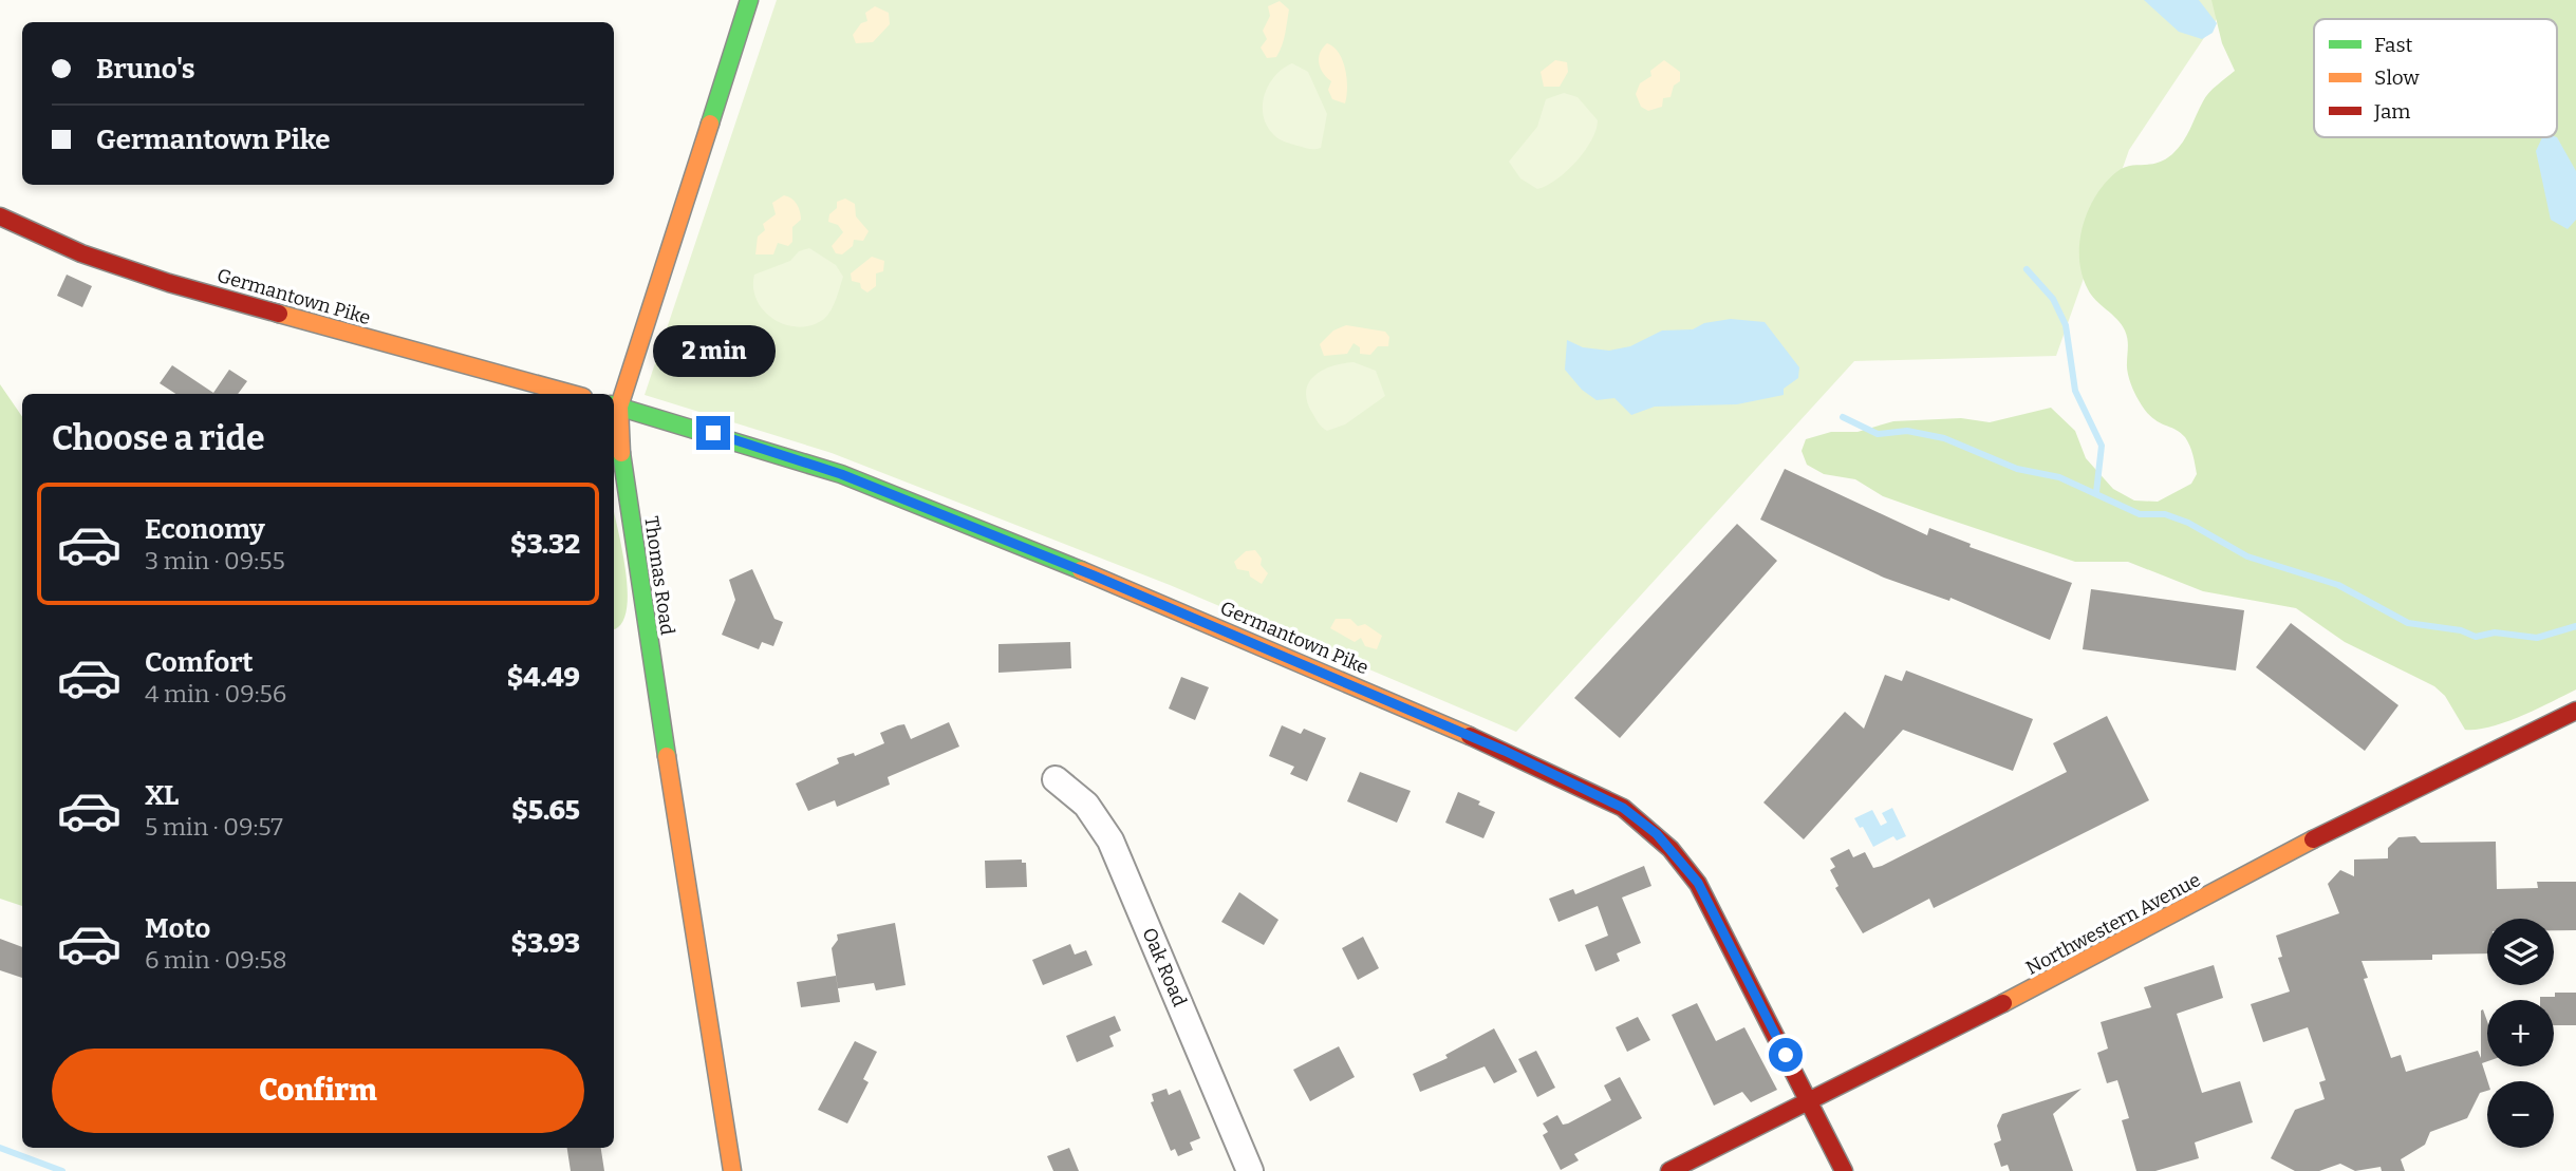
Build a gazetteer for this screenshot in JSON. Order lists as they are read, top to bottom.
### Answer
{
  "streets": {
    "street": [
      "Germantown Pike",
      "Thomas Road",
      "Northwestern Avenue",
      "Oak Road"
    ]
  },
  "crossings": [
    ["Germantown Pike", "Thomas Road"],
    ["Germantown Pike", "Northwestern Avenue"]
  ],
  "legend": ["Fast", "Slow", "Jam"],
  "page": {
    "banner": ["Bruno's", "Germantown Pike"],
    "bubble": "2 min",
    "heading": "Choose a ride",
    "list": [
      {
        "name": "Economy",
        "note": "3 min · 09:55",
        "value": "$3.32"
      },
      {
        "name": "Comfort",
        "note": "4 min · 09:56",
        "value": "$4.49"
      },
      {
        "name": "XL",
        "note": "5 min · 09:57",
        "value": "$5.65"
      },
      {
        "name": "Moto",
        "note": "6 min · 09:58",
        "value": "$3.93"
      }
    ],
    "map_buttons": ["+", "−"],
    "buttons": "Confirm"
  }
}
